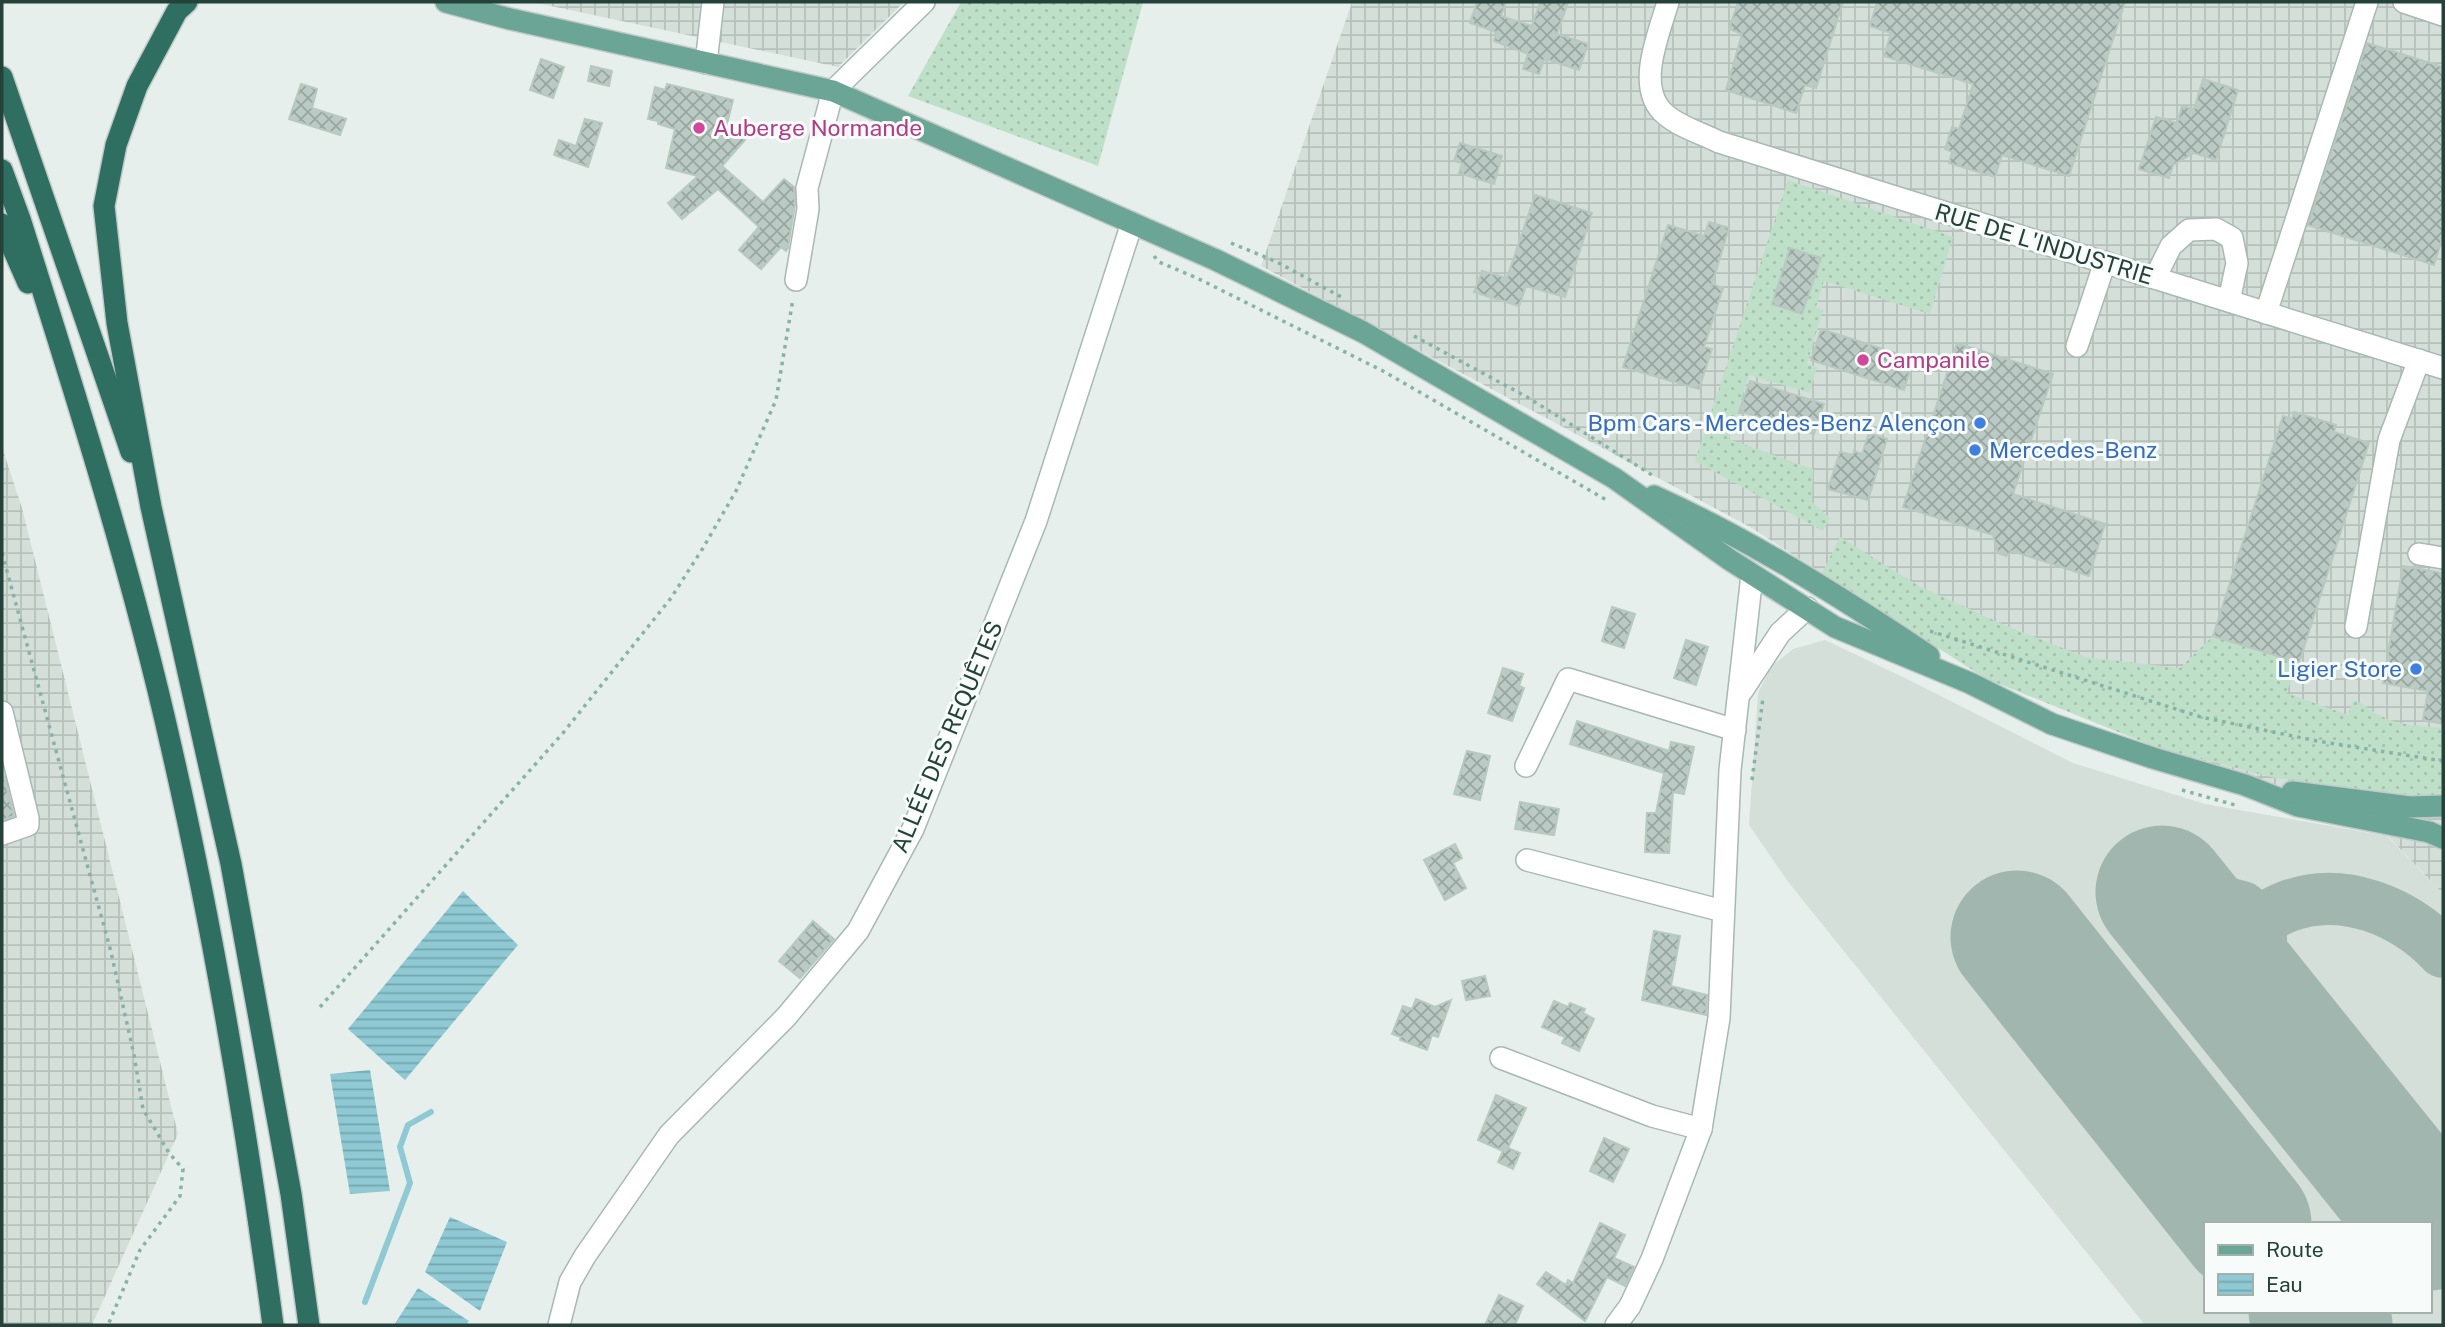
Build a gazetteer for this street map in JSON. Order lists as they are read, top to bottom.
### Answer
{
  "streets": {
    "street": ["RUE DE L'INDUSTRIE", "ALLÉE DES REQUÊTES"]
  },
  "places": [
    "Auberge Normande",
    "Campanile",
    "Bpm Cars - Mercedes-Benz Alençon",
    "Mercedes-Benz",
    "Ligier Store"
  ],
  "legend": ["Route", "Eau"]
}
